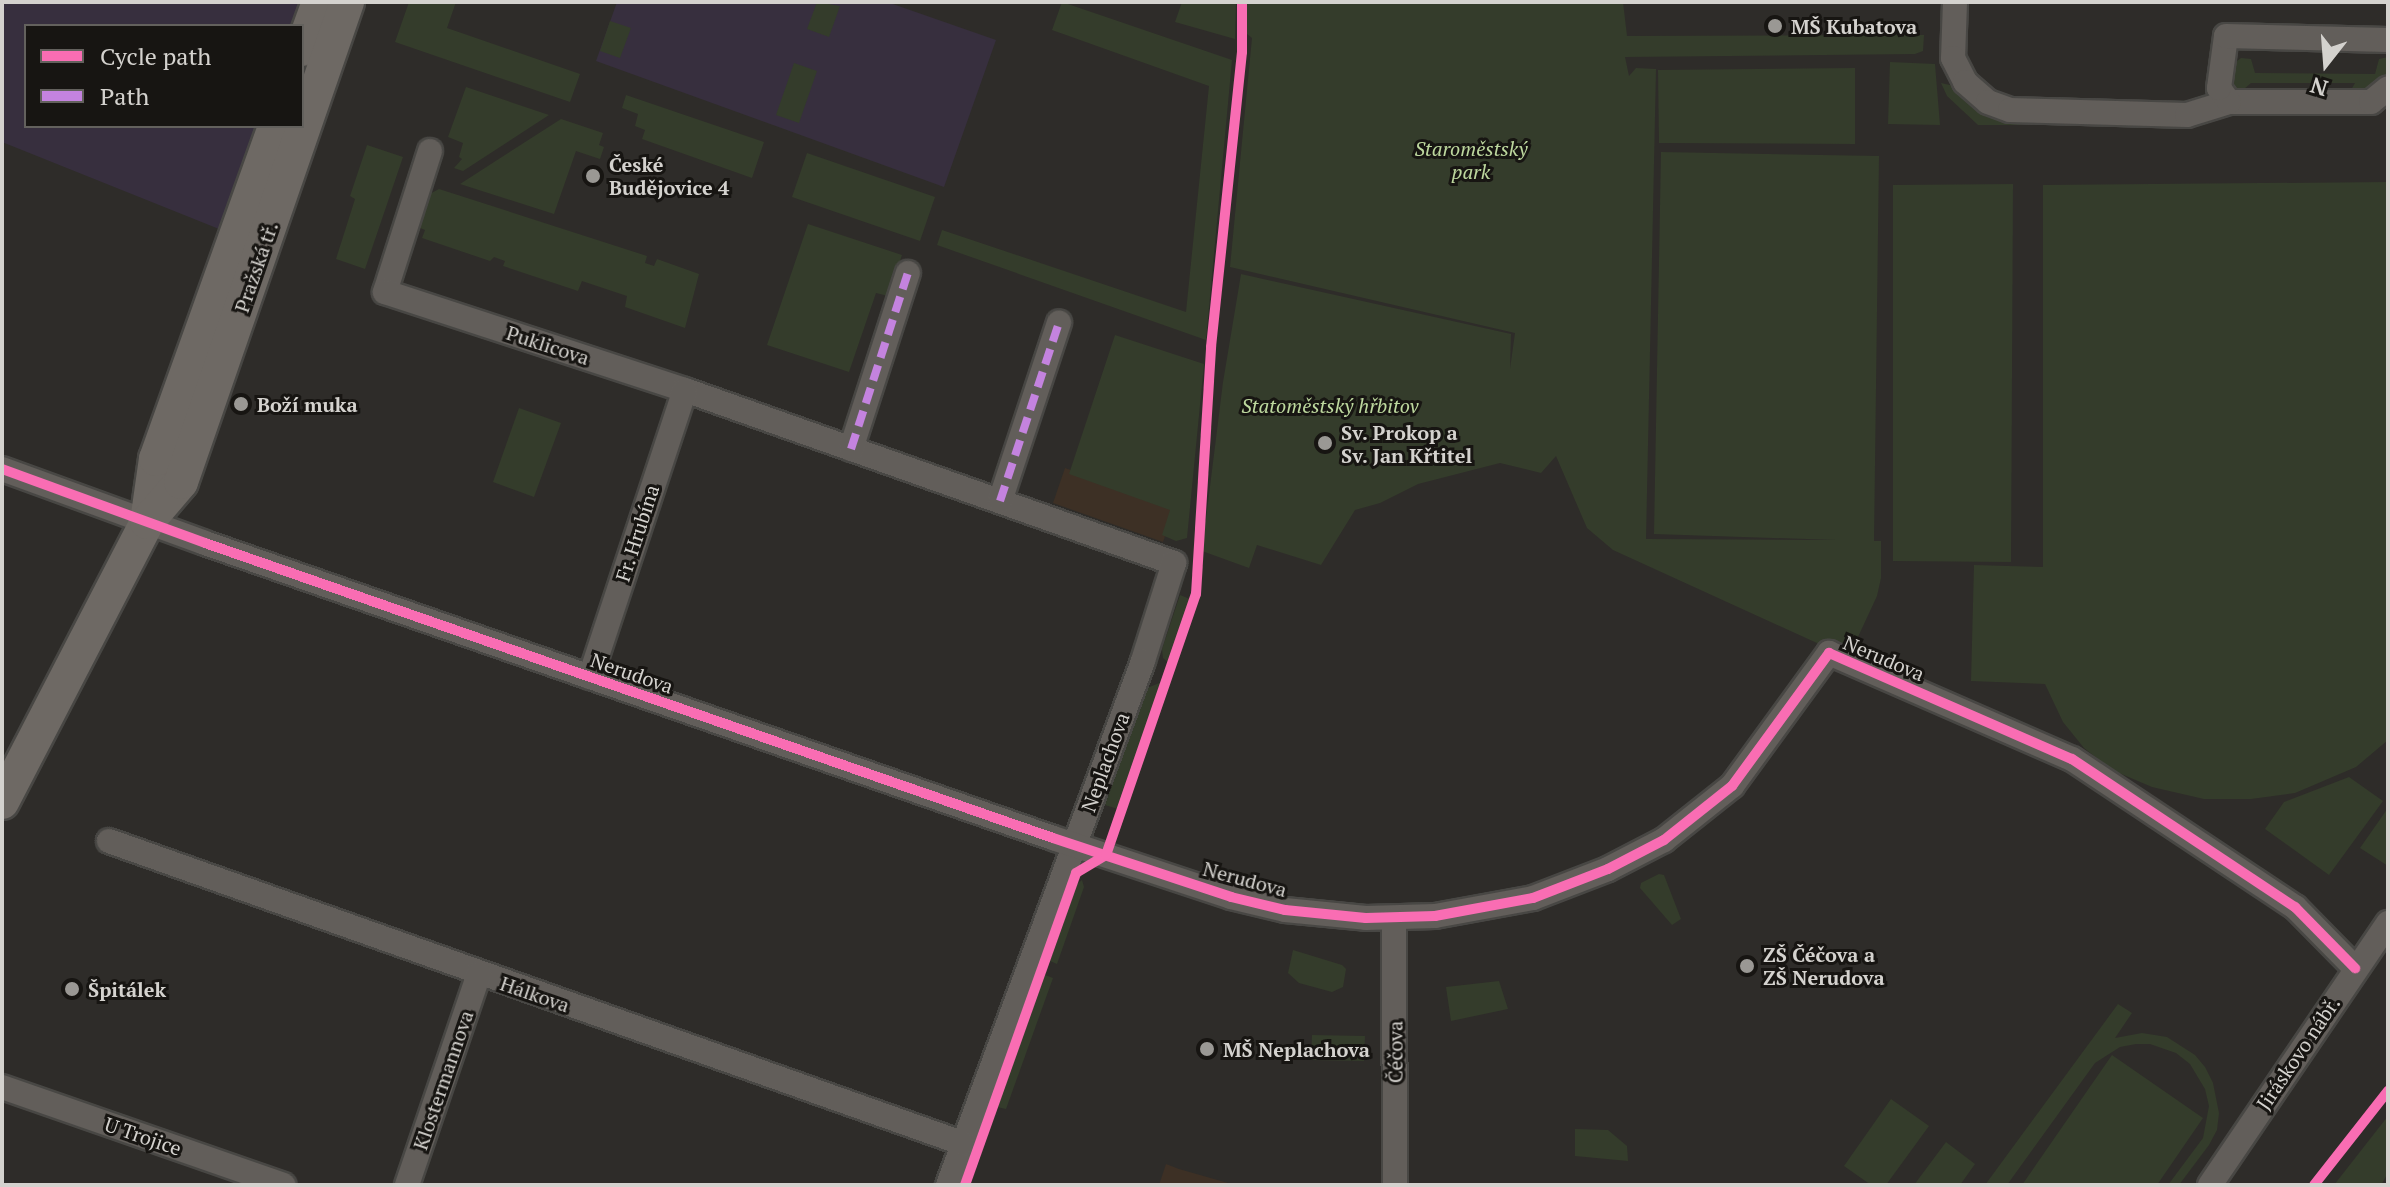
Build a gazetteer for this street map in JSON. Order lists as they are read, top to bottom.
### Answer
{
  "streets": {
    "street": [
      "Pražská tř.",
      "Puklicova",
      "Fr. Hrubína",
      "Nerudova",
      "Neplachova",
      "Hálkova",
      "Čéčova",
      "Jiráskovo nábř.",
      "Klostermannova",
      "U Trojice"
    ]
  },
  "crossings": [
    ["Pražská tř.", "Nerudova"],
    ["Puklicova", "Fr. Hrubína"],
    ["Puklicova", "Neplachova"],
    ["Fr. Hrubína", "Nerudova"],
    ["Nerudova", "Neplachova"],
    ["Nerudova", "Čéčova"],
    ["Nerudova", "Jiráskovo nábř."],
    ["Neplachova", "Hálkova"],
    ["Hálkova", "Klostermannova"]
  ],
  "parks": ["Staroměstský park", "Statoměstský hřbitov"],
  "places": [
    "MŠ Kubatova",
    "České Budějovice 4",
    "Boží muka",
    "Sv. Prokop a Sv. Jan Křtitel",
    "ZŠ Čéčova a ZŠ Nerudova",
    "Špitálek",
    "MŠ Neplachova"
  ],
  "legend": ["Cycle path", "Path"],
  "north": "bottom"
}
